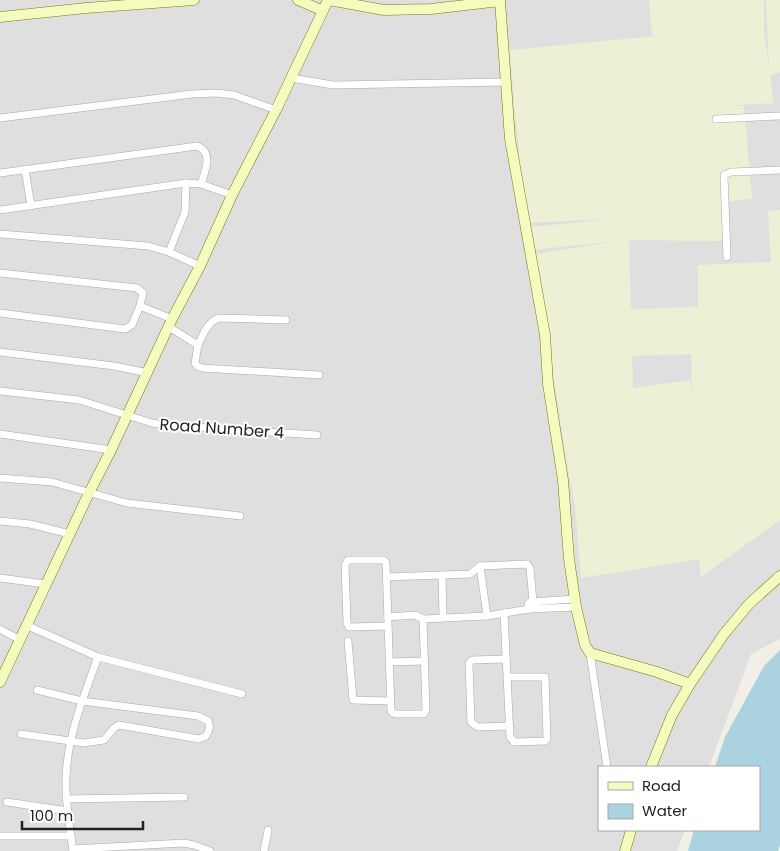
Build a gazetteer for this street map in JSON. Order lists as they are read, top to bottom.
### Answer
{
  "streets": {
    "street": ["Road Number 4"]
  },
  "legend": ["Road", "Water"],
  "scale_bar": "100 m"
}
